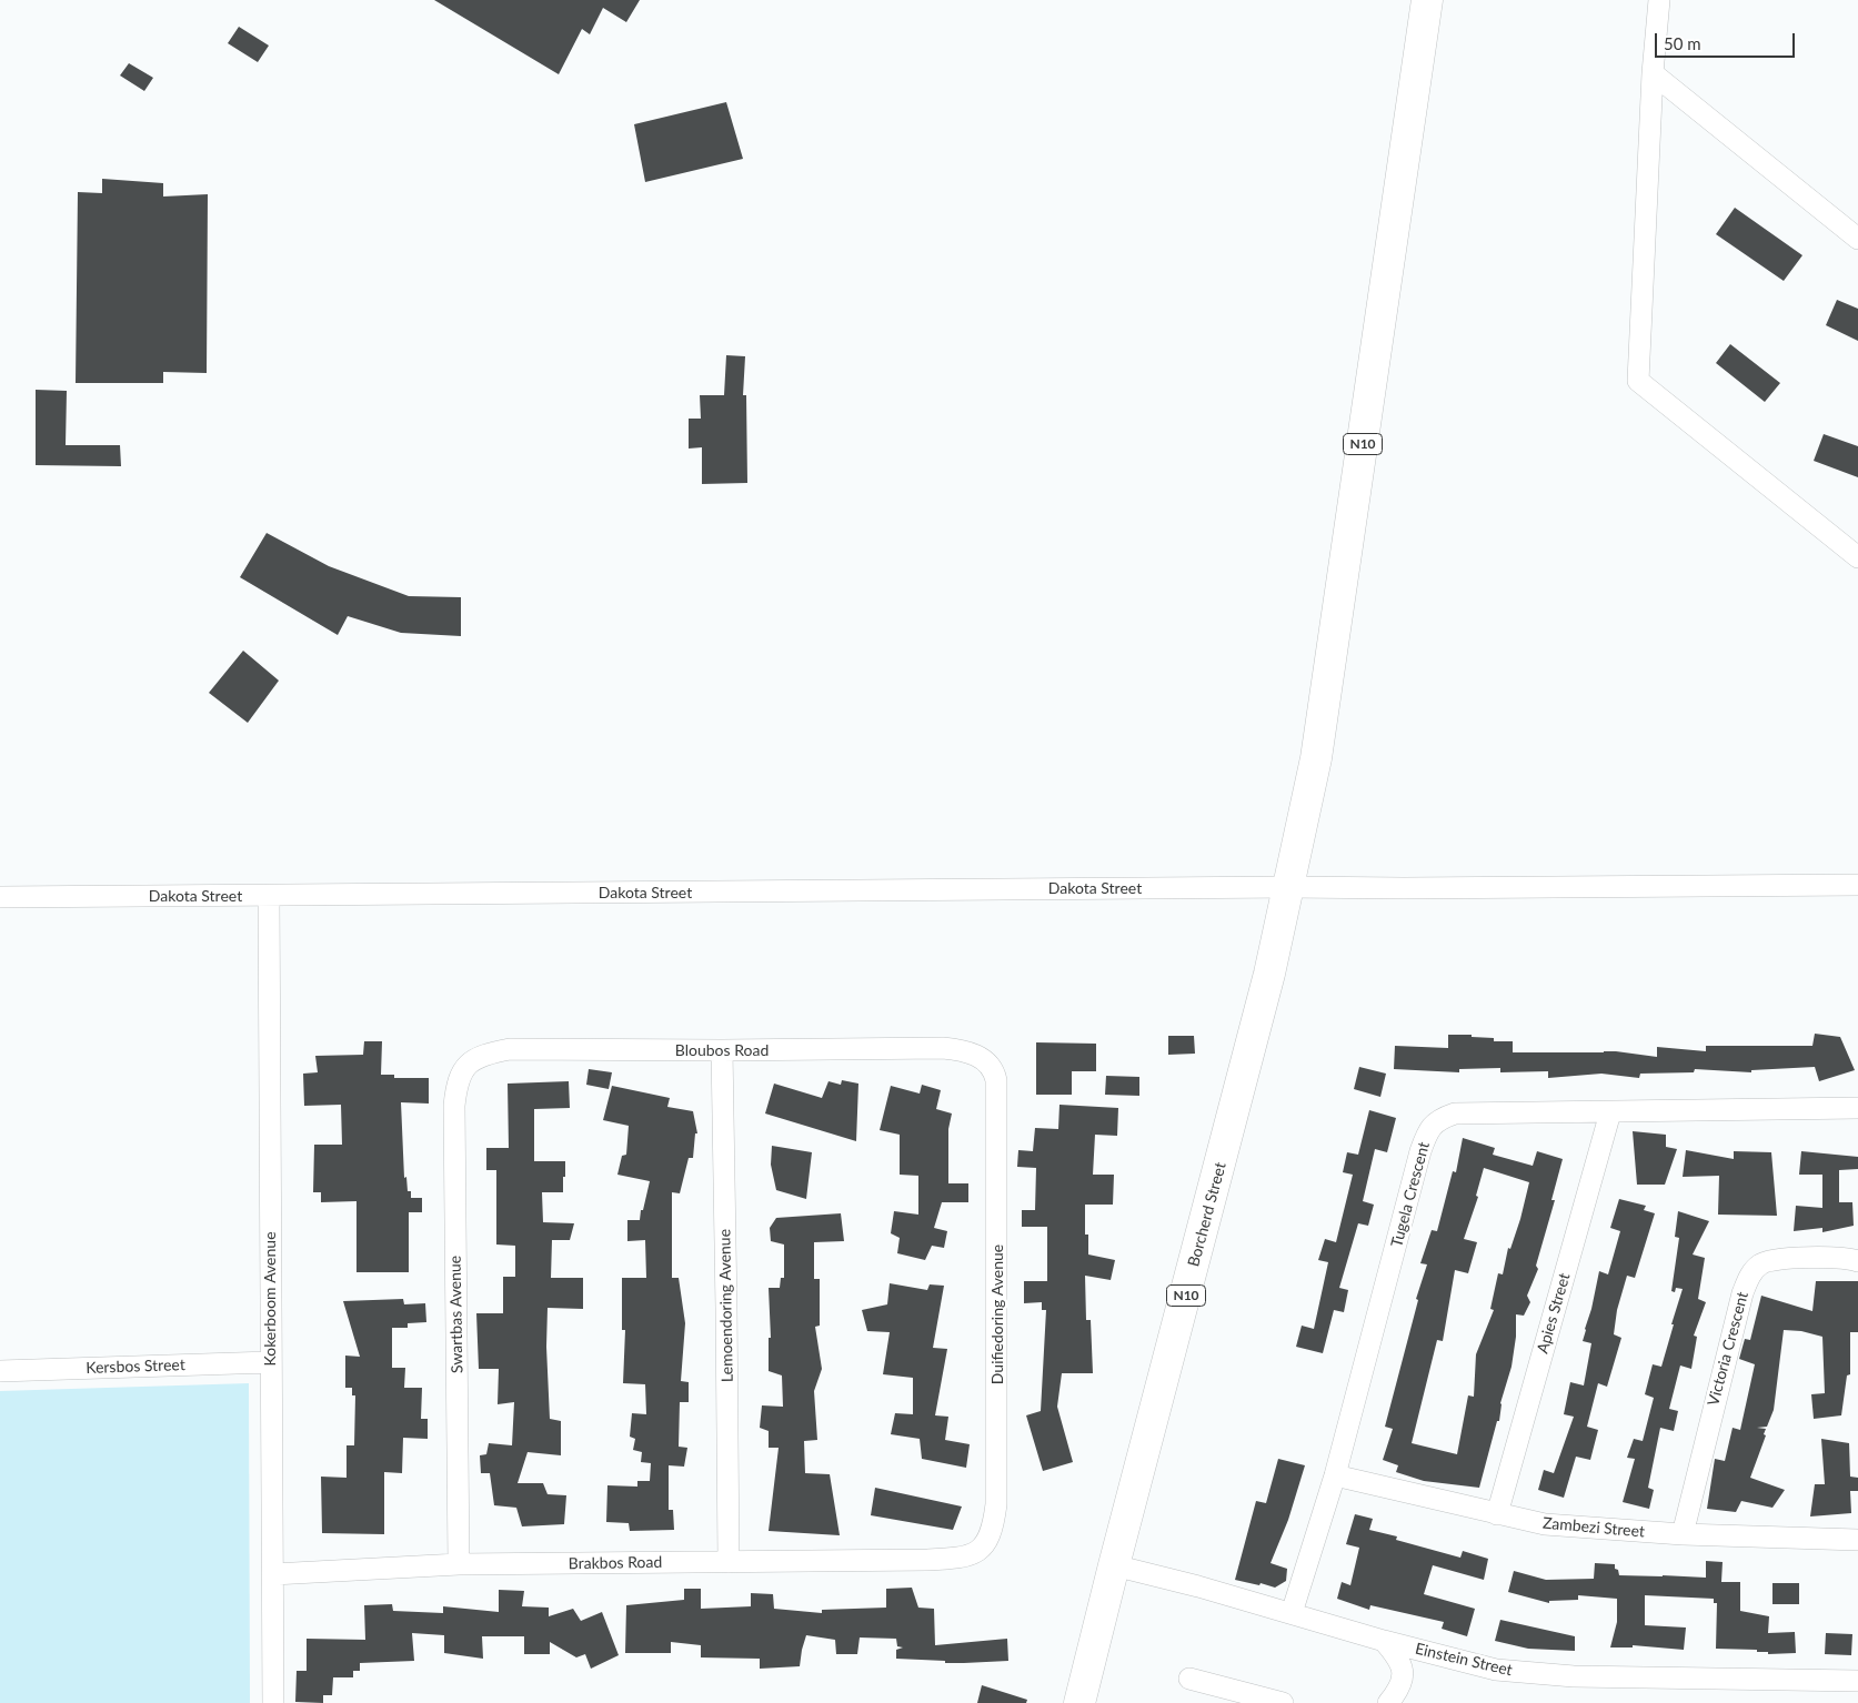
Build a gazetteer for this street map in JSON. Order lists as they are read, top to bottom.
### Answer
{
  "streets": {
    "highway": ["N10", "Borcherd Street"],
    "street": [
      "Dakota Street",
      "Bloubos Road",
      "Tugela Crescent",
      "Kokerboom Avenue",
      "Lemoendoring Avenue",
      "Apies Street",
      "Swartbas Avenue",
      "Duifiedoring Avenue",
      "Victoria Crescent",
      "Kersbos Street",
      "Zambezi Street",
      "Brakbos Road",
      "Einstein Street"
    ]
  },
  "crossings": [
    ["N10", "Dakota Street"],
    ["N10", "Borcherd Street"],
    ["Dakota Street", "Borcherd Street"],
    ["Dakota Street", "Kokerboom Avenue"],
    ["Bloubos Road", "Lemoendoring Avenue"],
    ["Bloubos Road", "Swartbas Avenue"],
    ["Bloubos Road", "Duifiedoring Avenue"],
    ["Tugela Crescent", "Apies Street"],
    ["Tugela Crescent", "Zambezi Street"],
    ["Tugela Crescent", "Einstein Street"],
    ["Borcherd Street", "Einstein Street"],
    ["Kokerboom Avenue", "Kersbos Street"],
    ["Kokerboom Avenue", "Brakbos Road"],
    ["Lemoendoring Avenue", "Brakbos Road"],
    ["Apies Street", "Zambezi Street"],
    ["Swartbas Avenue", "Brakbos Road"],
    ["Duifiedoring Avenue", "Brakbos Road"],
    ["Victoria Crescent", "Zambezi Street"]
  ],
  "scale_bar": "50 m"
}
